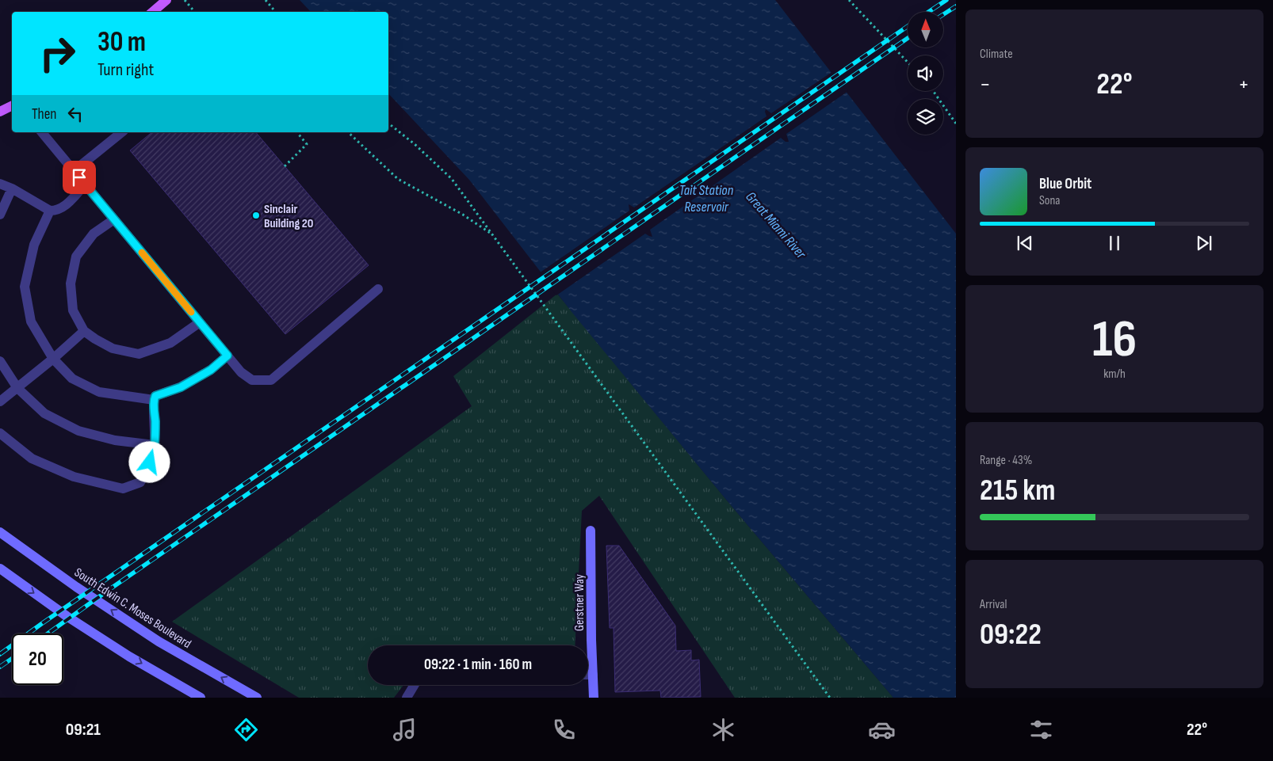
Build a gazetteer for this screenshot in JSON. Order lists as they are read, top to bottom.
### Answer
{
  "streets": {
    "main road": ["Gerstner Way", "South Edwin C. Moses Boulevard"]
  },
  "water": ["Tait Station Reservoir", "Great Miami River"],
  "places": ["Sinclair Building 20"],
  "north": "top",
  "page": {
    "tile": [
      "Climate",
      ["16", "km/h"],
      ["Range · 43%", "215 km"],
      ["Arrival", "09:22"]
    ],
    "turn": ["30 m", "Turn right"],
    "heat": ["−", "22°", "+"],
    "then": "Then",
    "song": ["Blue Orbit", "Sona"],
    "limit": "20",
    "trip": "09:22 · 1 min · 160 m",
    "tabs": ["09:21", "22°"]
  }
}
